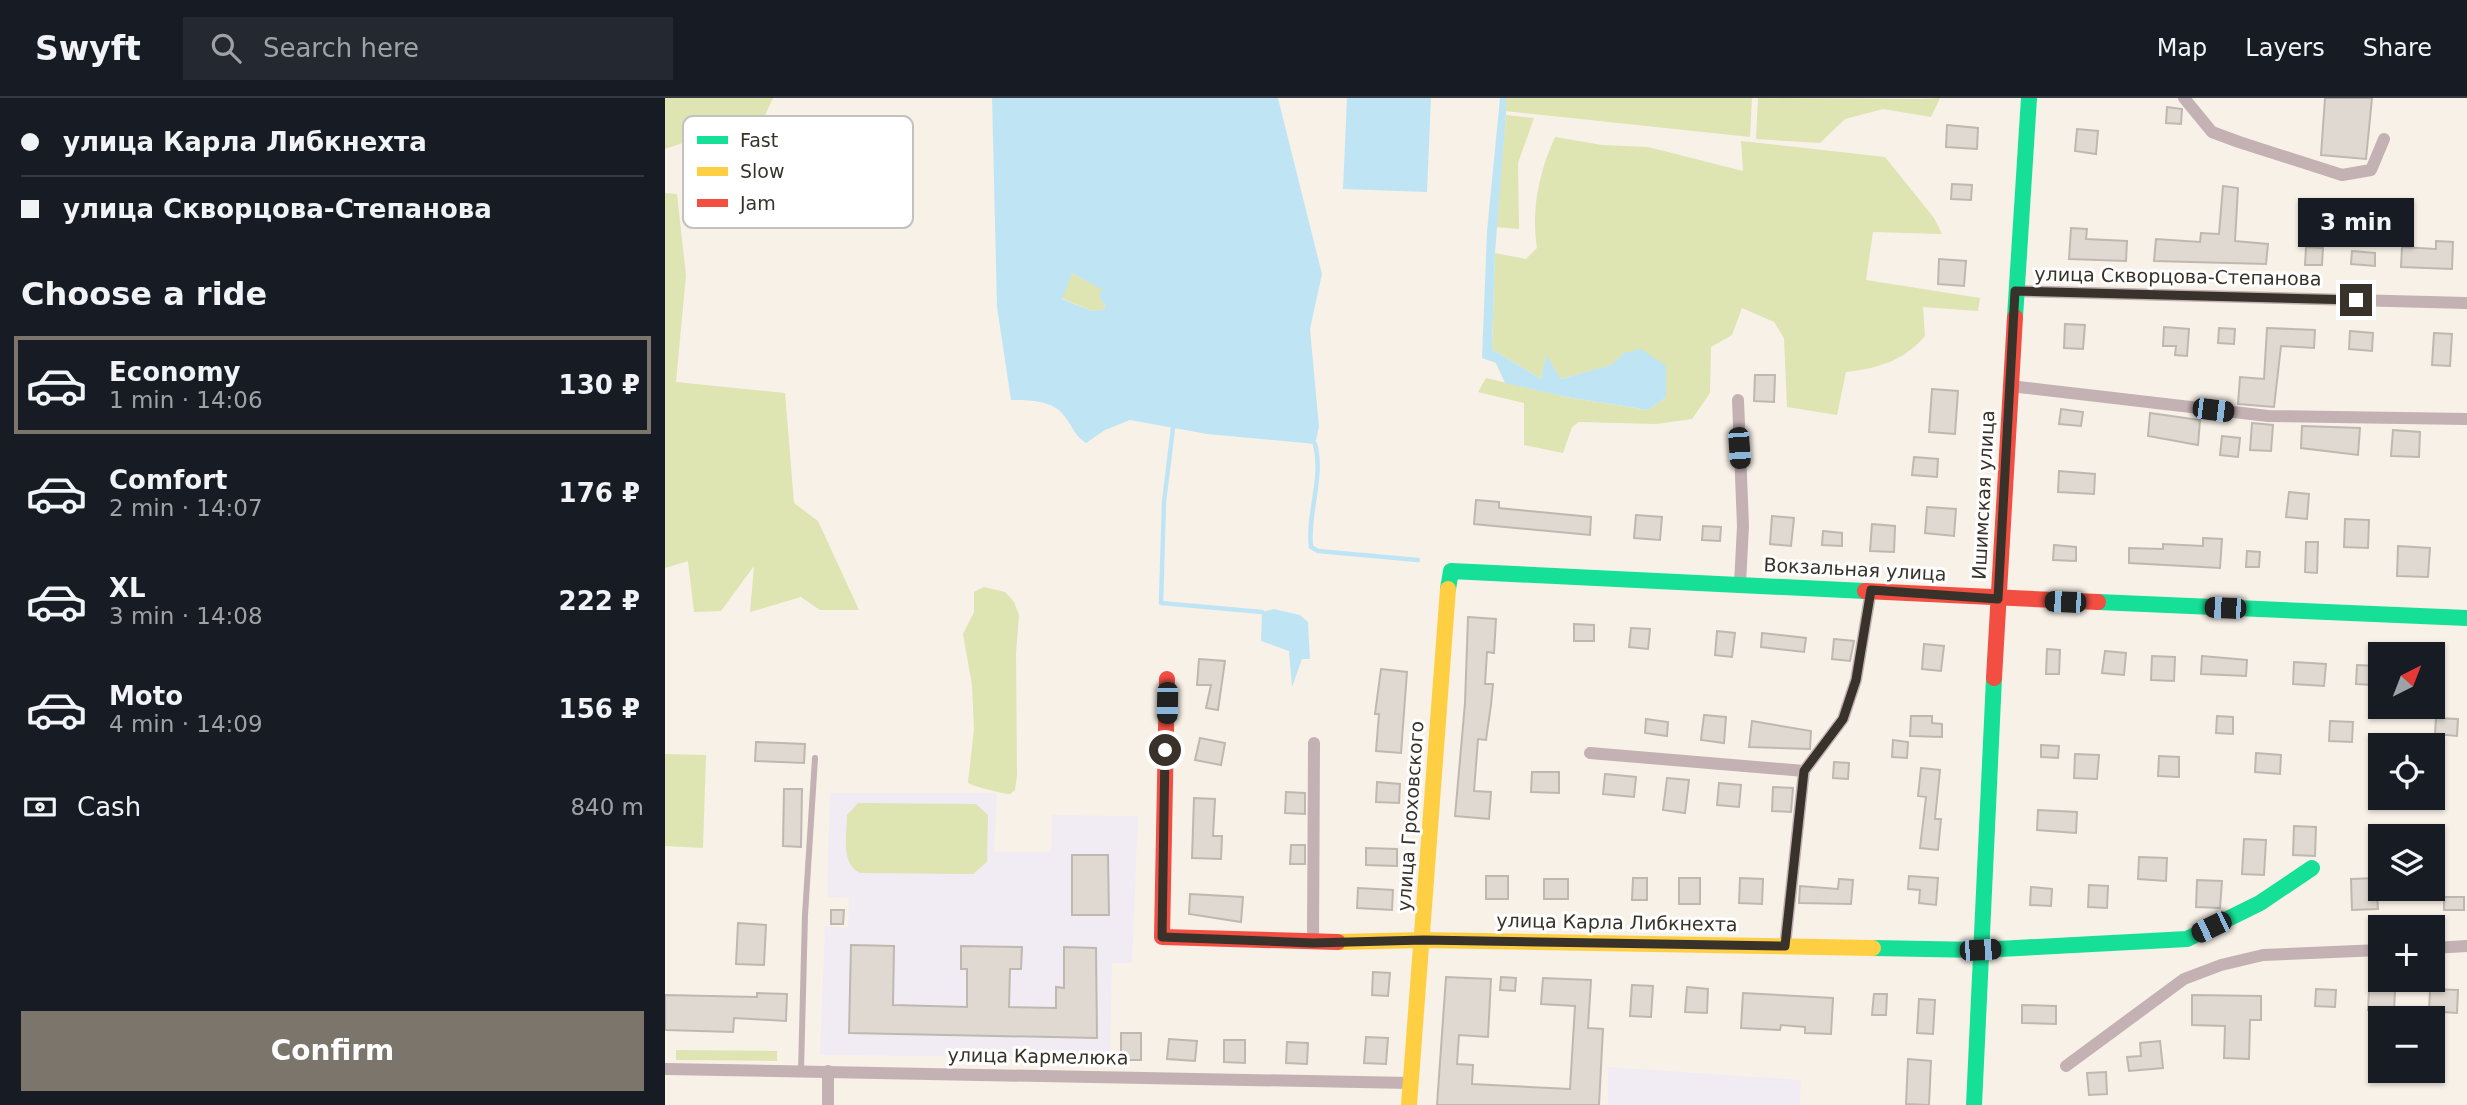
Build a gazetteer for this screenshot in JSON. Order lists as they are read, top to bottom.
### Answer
{
  "streets": {
    "street": [
      "улица Скворцова-Степанова",
      "Ишимская улица",
      "Вокзальная улица",
      "улица Гроховского",
      "улица Карла Либкнехта",
      "улица Кармелюка"
    ]
  },
  "crossings": [
    ["улица Скворцова-Степанова", "Ишимская улица"],
    ["Ишимская улица", "Вокзальная улица"],
    ["Ишимская улица", "улица Карла Либкнехта"],
    ["Вокзальная улица", "улица Гроховского"],
    ["улица Гроховского", "улица Карла Либкнехта"],
    ["улица Гроховского", "улица Кармелюка"]
  ],
  "legend": ["Fast", "Slow", "Jam"],
  "north": "top right",
  "page": {
    "header": "Swyft",
    "search": "Search here",
    "nav": ["Map", "Layers", "Share"],
    "banner": ["улица Карла Либкнехта", "улица Скворцова-Степанова"],
    "bubble": "3 min",
    "heading": "Choose a ride",
    "list": [
      {
        "name": "Economy",
        "note": "1 min · 14:06",
        "value": "130 ₽"
      },
      {
        "name": "Comfort",
        "note": "2 min · 14:07",
        "value": "176 ₽"
      },
      {
        "name": "XL",
        "note": "3 min · 14:08",
        "value": "222 ₽"
      },
      {
        "name": "Moto",
        "note": "4 min · 14:09",
        "value": "156 ₽"
      }
    ],
    "map_buttons": ["+", "−"],
    "pay": ["Cash", "840 m"],
    "buttons": "Confirm"
  }
}
